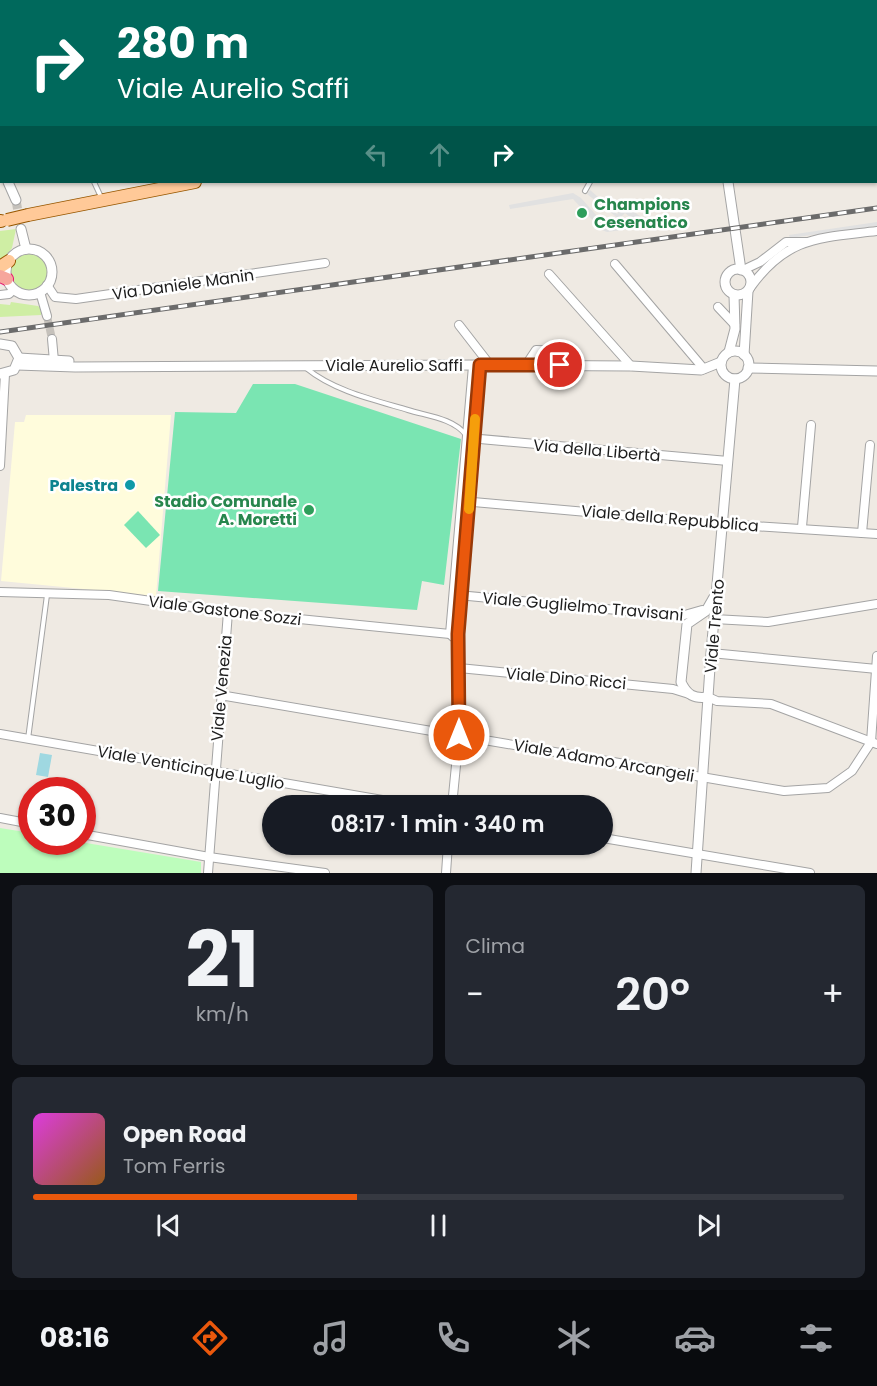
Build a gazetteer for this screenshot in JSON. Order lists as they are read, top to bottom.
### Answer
{
  "streets": {
    "street": [
      "Via Daniele Manin",
      "Viale Aurelio Saffi",
      "Via della Libertà",
      "Viale della Repubblica",
      "Viale Guglielmo Travisani",
      "Viale Gastone Sozzi",
      "Viale Trento",
      "Viale Dino Ricci",
      "Viale Venezia",
      "Viale Adamo Arcangeli",
      "Viale Venticinque Luglio"
    ]
  },
  "crossings": [
    ["Viale Aurelio Saffi", "Viale Trento"],
    ["Via della Libertà", "Viale Trento"],
    ["Viale della Repubblica", "Viale Trento"],
    ["Viale Gastone Sozzi", "Viale Venezia"],
    ["Viale Trento", "Viale Dino Ricci"],
    ["Viale Trento", "Viale Adamo Arcangeli"],
    ["Viale Venezia", "Viale Adamo Arcangeli"],
    ["Viale Venezia", "Viale Venticinque Luglio"]
  ],
  "places": ["Champions Cesenatico", "Palestra", "Stadio Comunale A. Moretti"],
  "page": {
    "turn": ["280 m", "Viale Aurelio Saffi"],
    "limit": "30",
    "trip": "08:17 · 1 min · 340 m",
    "tile": [
      ["21", "km/h"],
      "Clima"
    ],
    "heat": ["−", "20°", "+"],
    "song": ["Open Road", "Tom Ferris"],
    "tabs": "08:16"
  }
}
